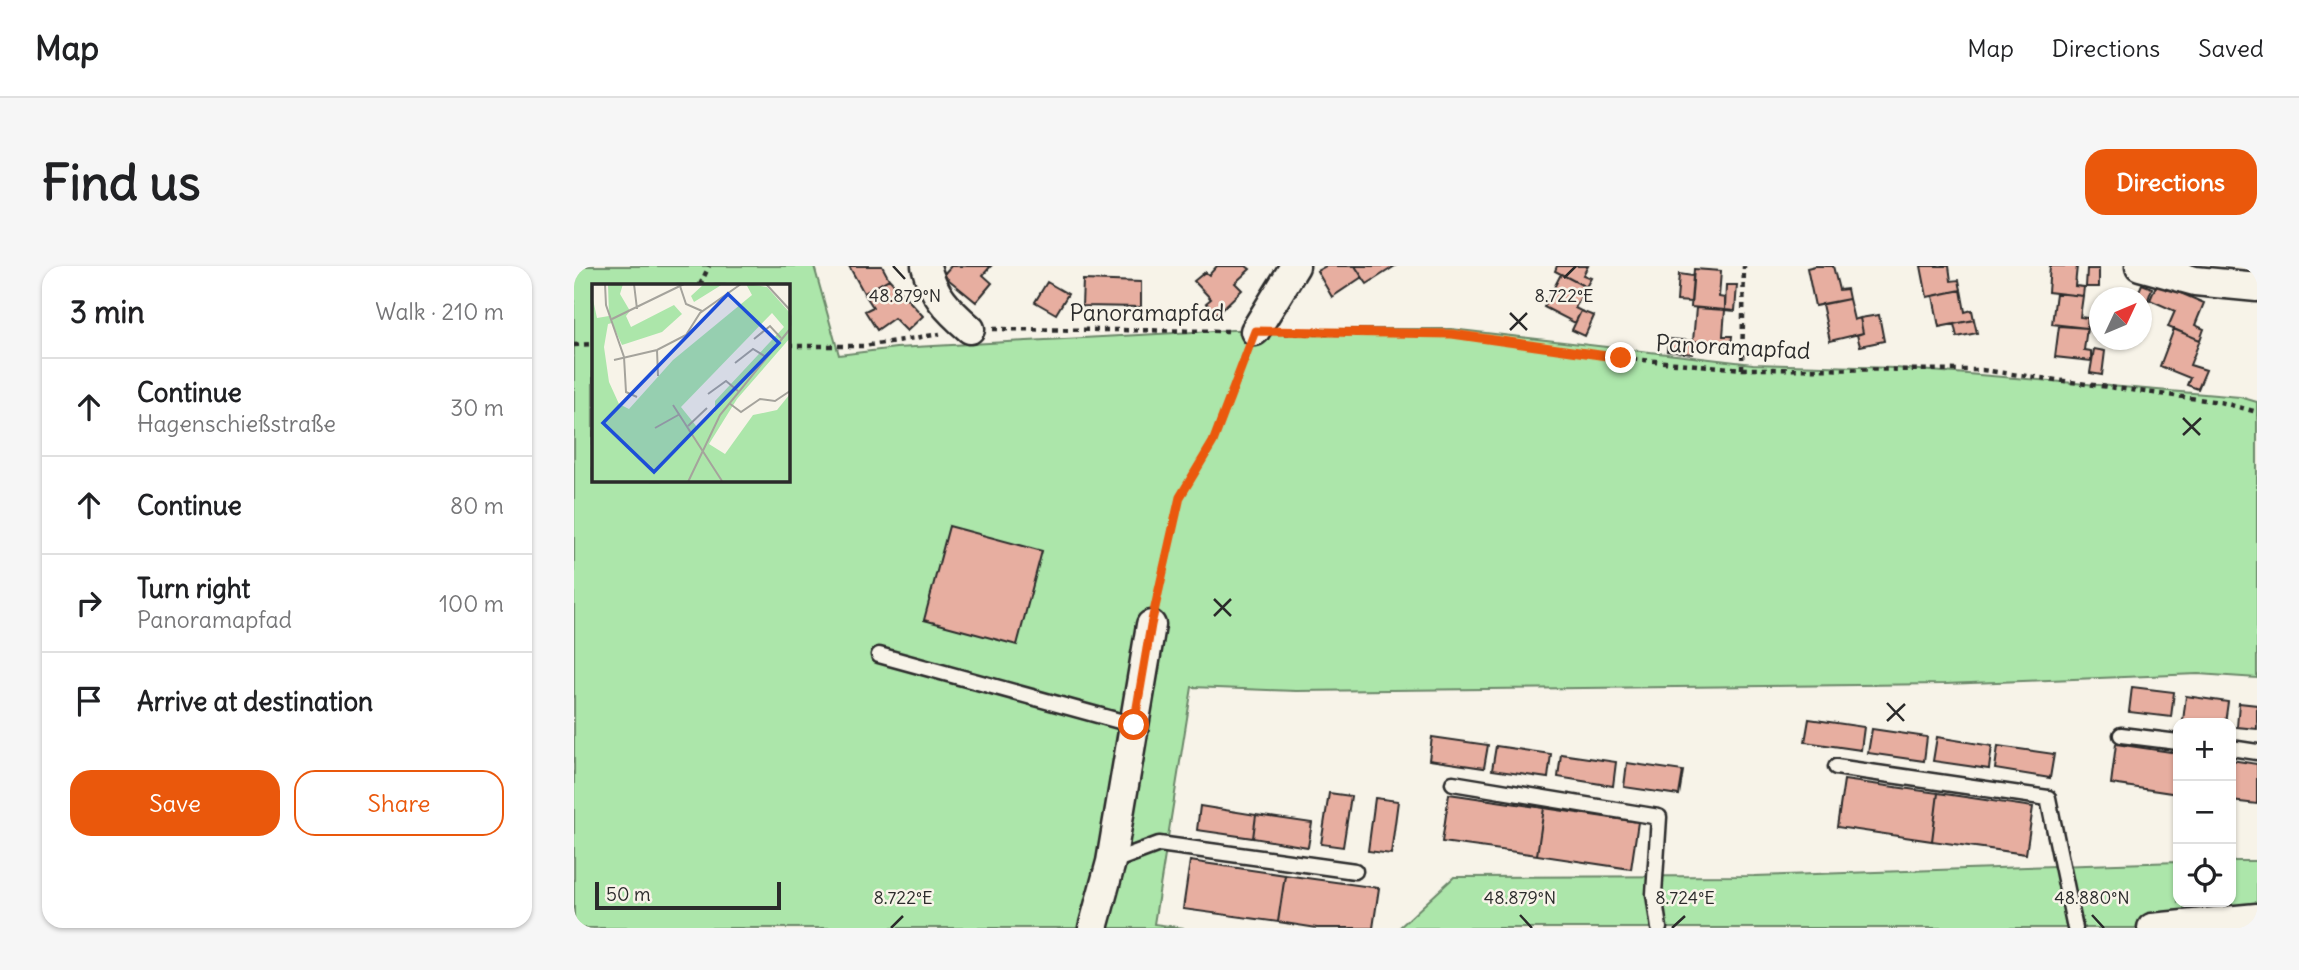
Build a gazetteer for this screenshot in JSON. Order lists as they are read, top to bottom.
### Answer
{
  "streets": {
    "path": ["Panoramapfad"]
  },
  "scale_bar": "50 m",
  "north": "top right",
  "page": {
    "header": "Map",
    "nav": ["Map", "Directions", "Saved"],
    "buttons": [
      "Directions",
      ["Save", "Share"]
    ],
    "title": "Find us",
    "heading": ["3 min", "Walk · 210 m"],
    "list": [
      ["Continue", "Hagenschießstraße", "30 m"],
      ["Continue", "80 m"],
      ["Turn right", "Panoramapfad", "100 m"],
      "Arrive at destination"
    ],
    "map_buttons": ["+", "−"],
    "scale": "50 m"
  },
  "coordinates": [
    "8.722°E",
    "48.879°N",
    "48.880°N",
    "8.724°E"
  ]
}
